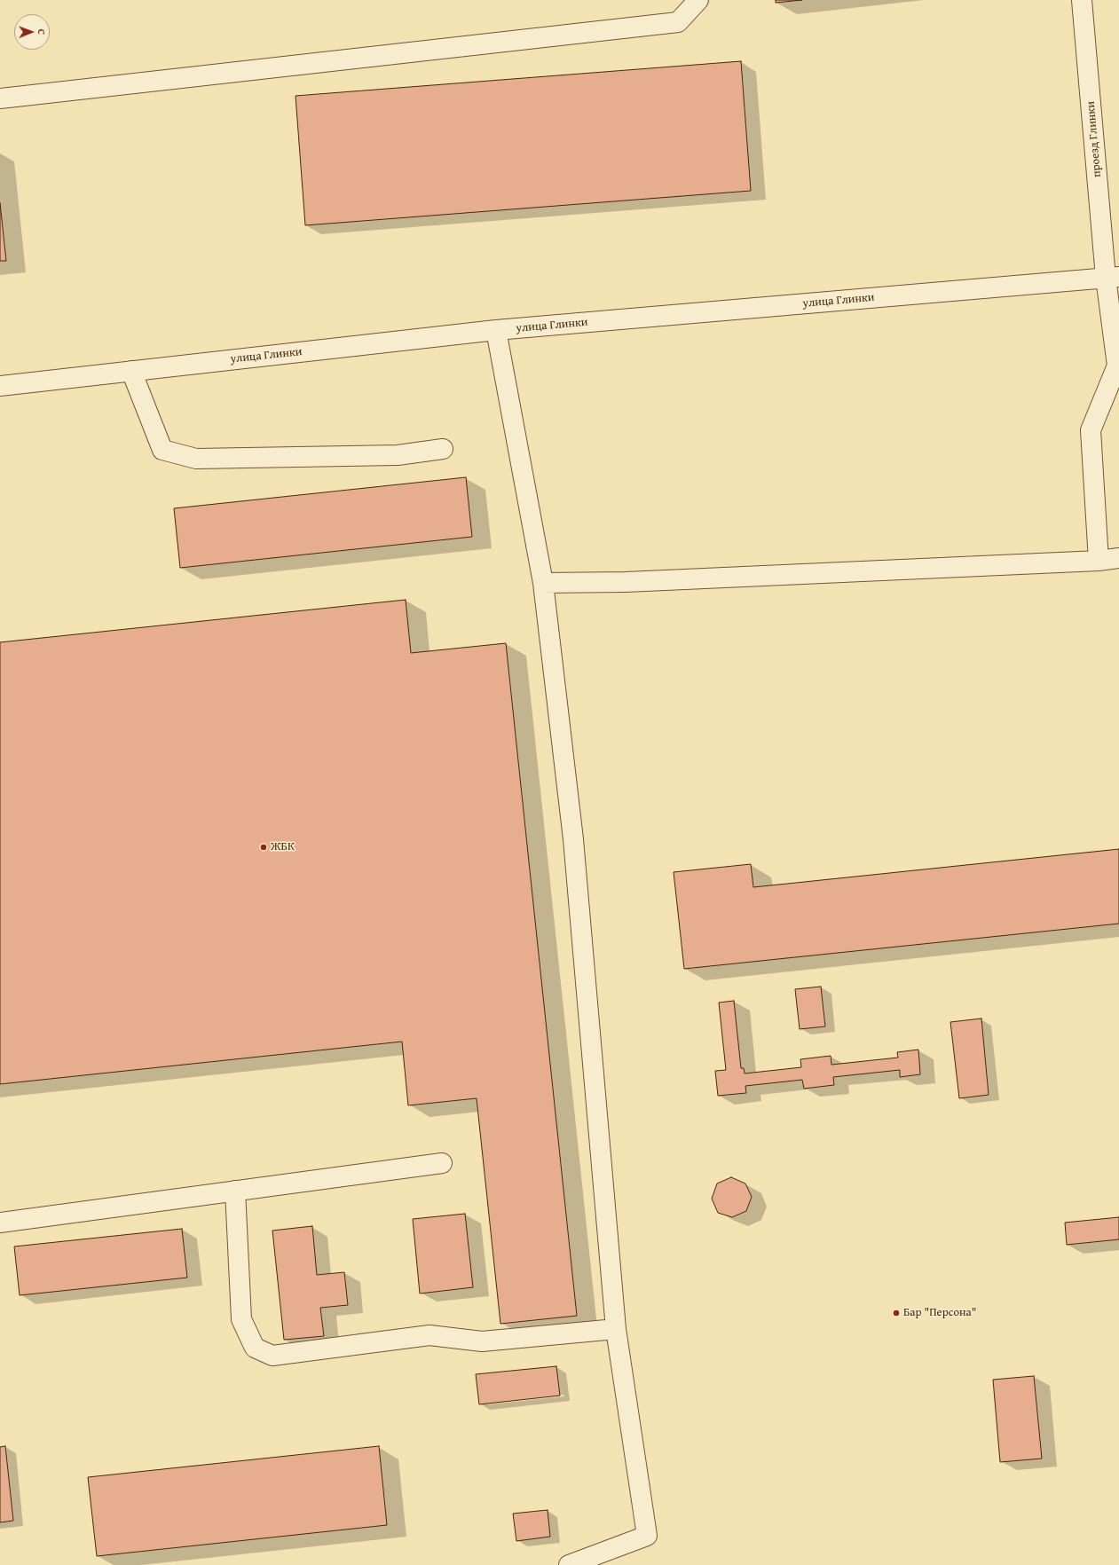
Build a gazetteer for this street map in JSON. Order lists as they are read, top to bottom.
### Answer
{
  "streets": {
    "street": ["проезд Глинки", "улица Глинки"]
  },
  "crossings": [
    ["проезд Глинки", "улица Глинки"]
  ],
  "places": ["ЖБК", "Бар \"Персона\""],
  "north": "right"
}
